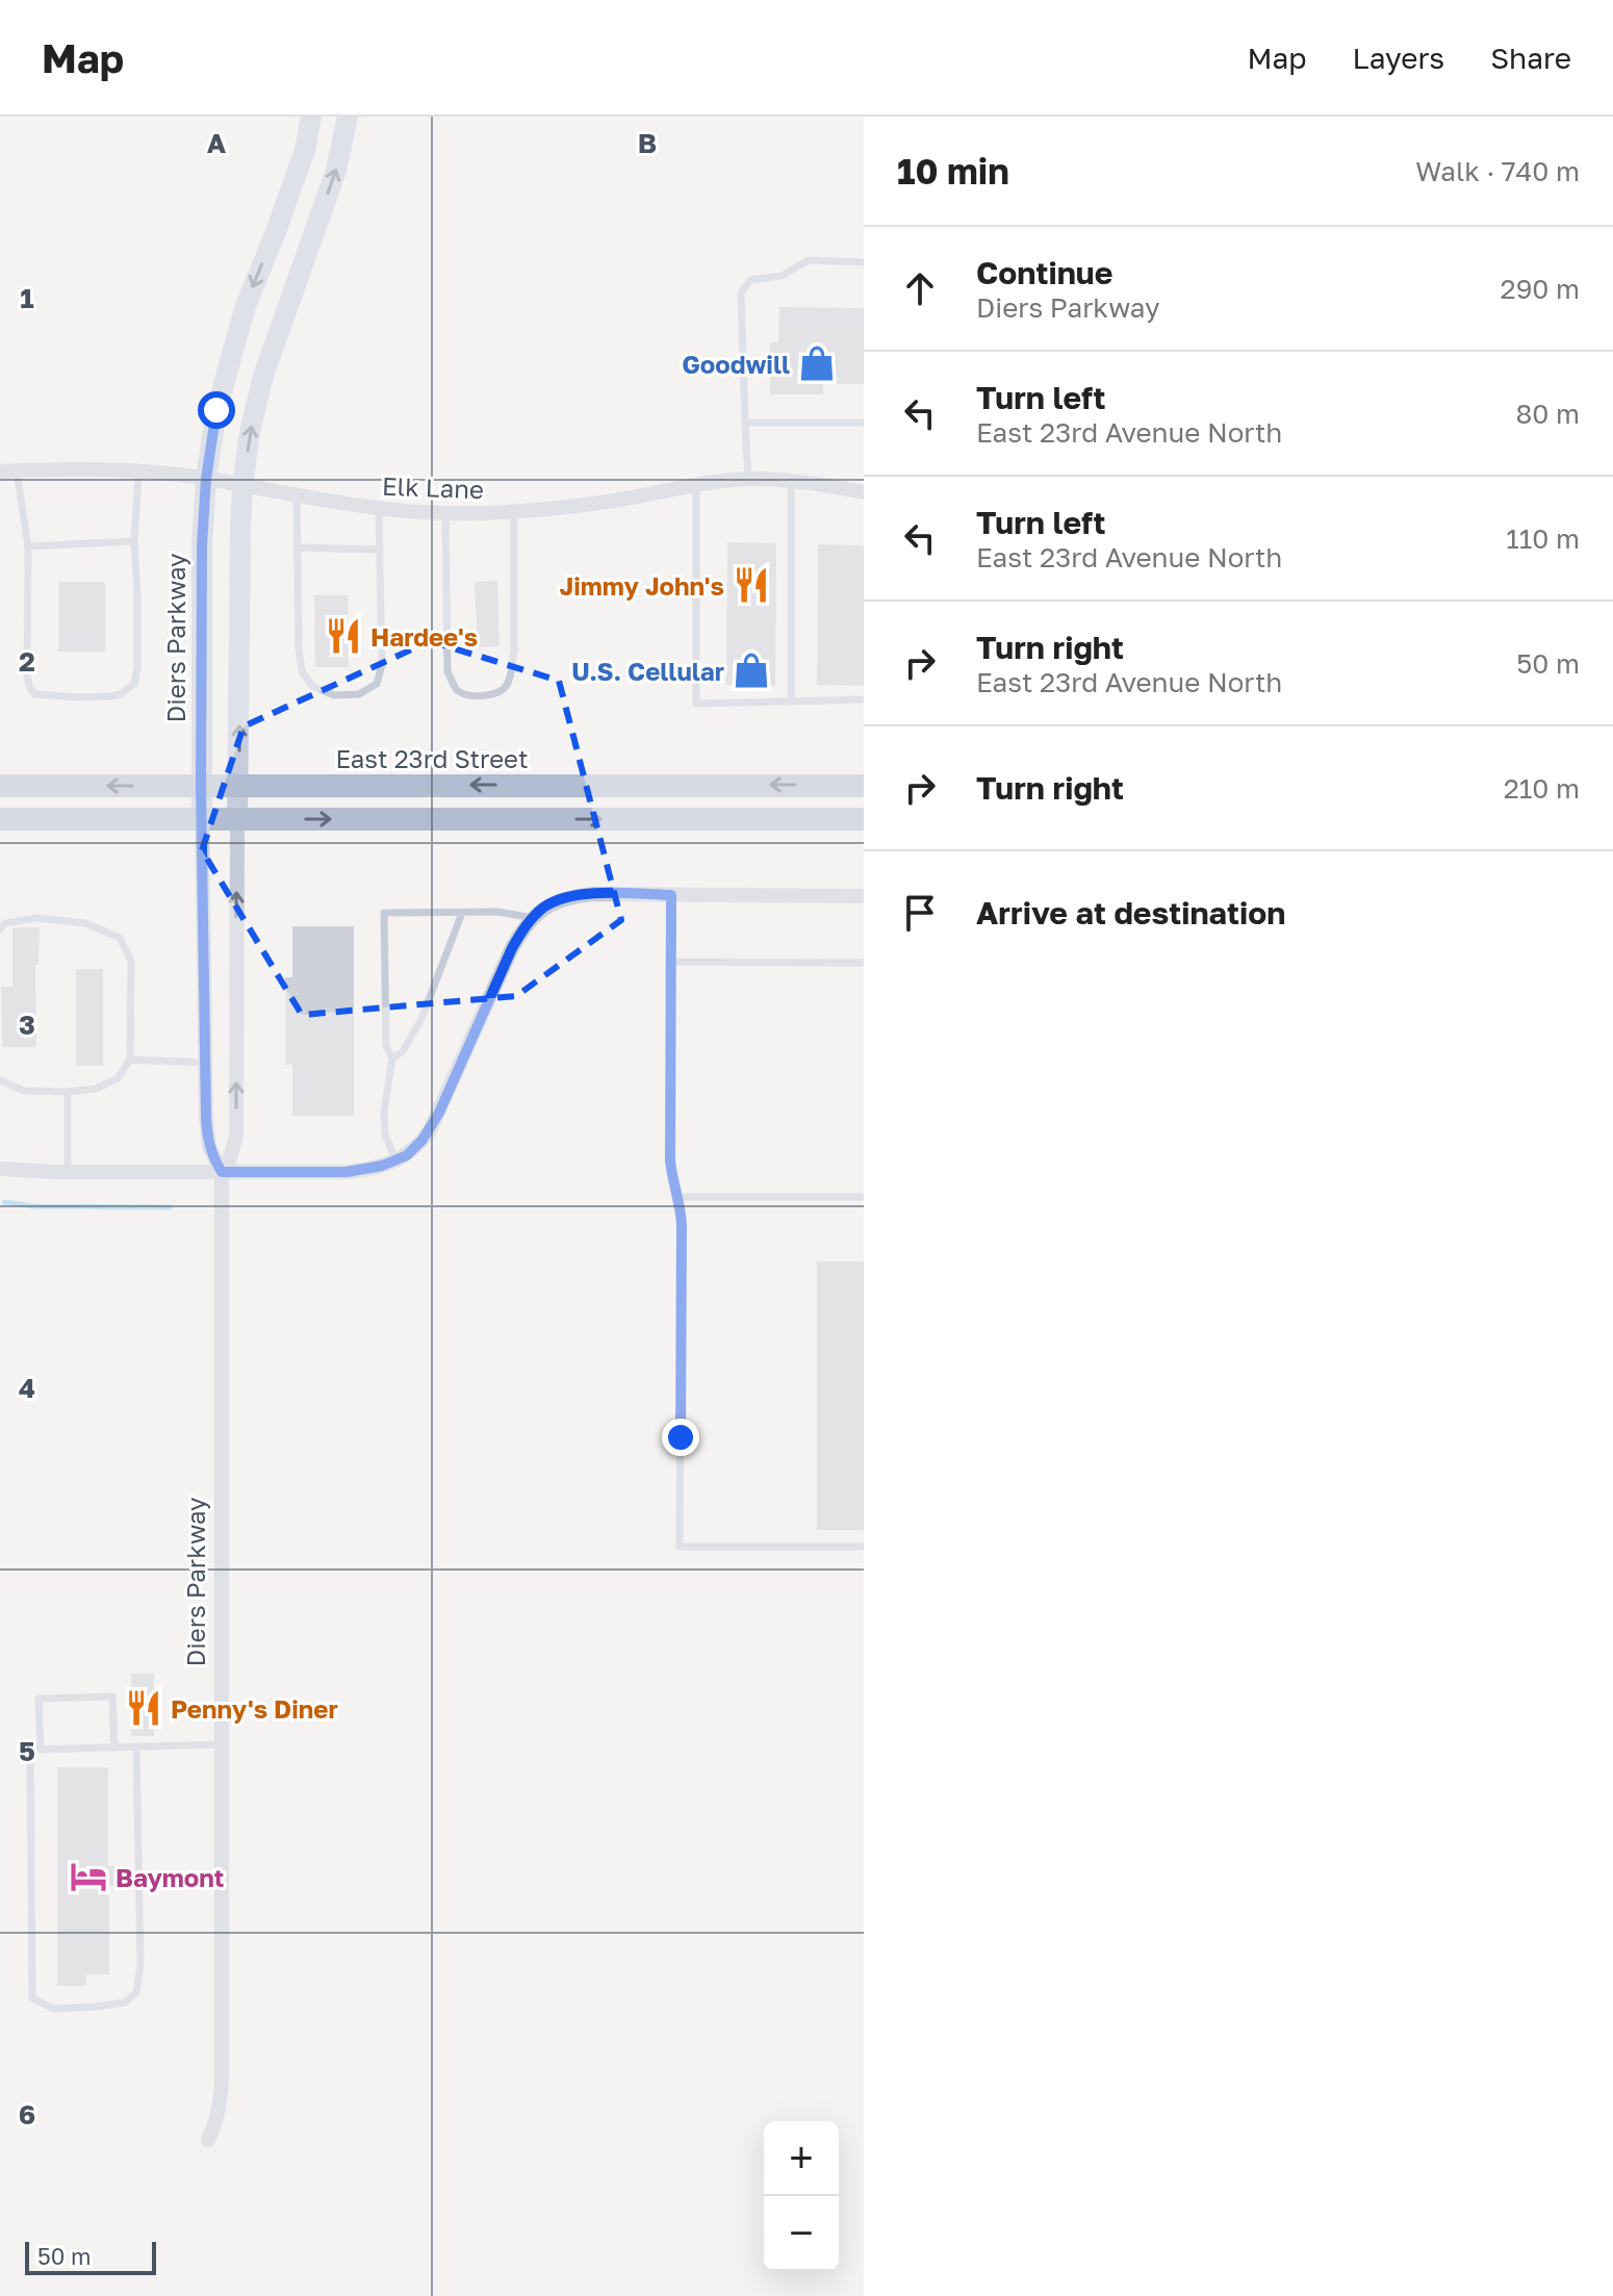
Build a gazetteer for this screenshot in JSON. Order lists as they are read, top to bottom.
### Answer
{
  "streets": {
    "main road": ["Diers Parkway", "East 23rd Street"],
    "street": ["Elk Lane"]
  },
  "crossings": [
    ["Elk Lane", "Diers Parkway"],
    ["Diers Parkway", "East 23rd Street"]
  ],
  "places": {
    "shop": ["Goodwill", "U.S. Cellular"],
    "restaurant": ["Jimmy John's", "Hardee's", "Penny's Diner"],
    "hotel": ["Baymont"]
  },
  "scale_bar": "50 m",
  "page": {
    "header": "Map",
    "nav": ["Map", "Layers", "Share"],
    "heading": ["10 min", "Walk · 740 m"],
    "list": [
      ["Continue", "Diers Parkway", "290 m"],
      ["Turn left", "East 23rd Avenue North", "80 m"],
      ["Turn left", "East 23rd Avenue North", "110 m"],
      ["Turn right", "East 23rd Avenue North", "50 m"],
      ["Turn right", "210 m"],
      "Arrive at destination"
    ],
    "map_buttons": ["+", "−"],
    "scale": "50 m"
  },
  "grid": {
    "columns": ["A", "B"],
    "rows": [
      "1",
      "2",
      "3",
      "4",
      "5",
      "6"
    ]
  }
}
